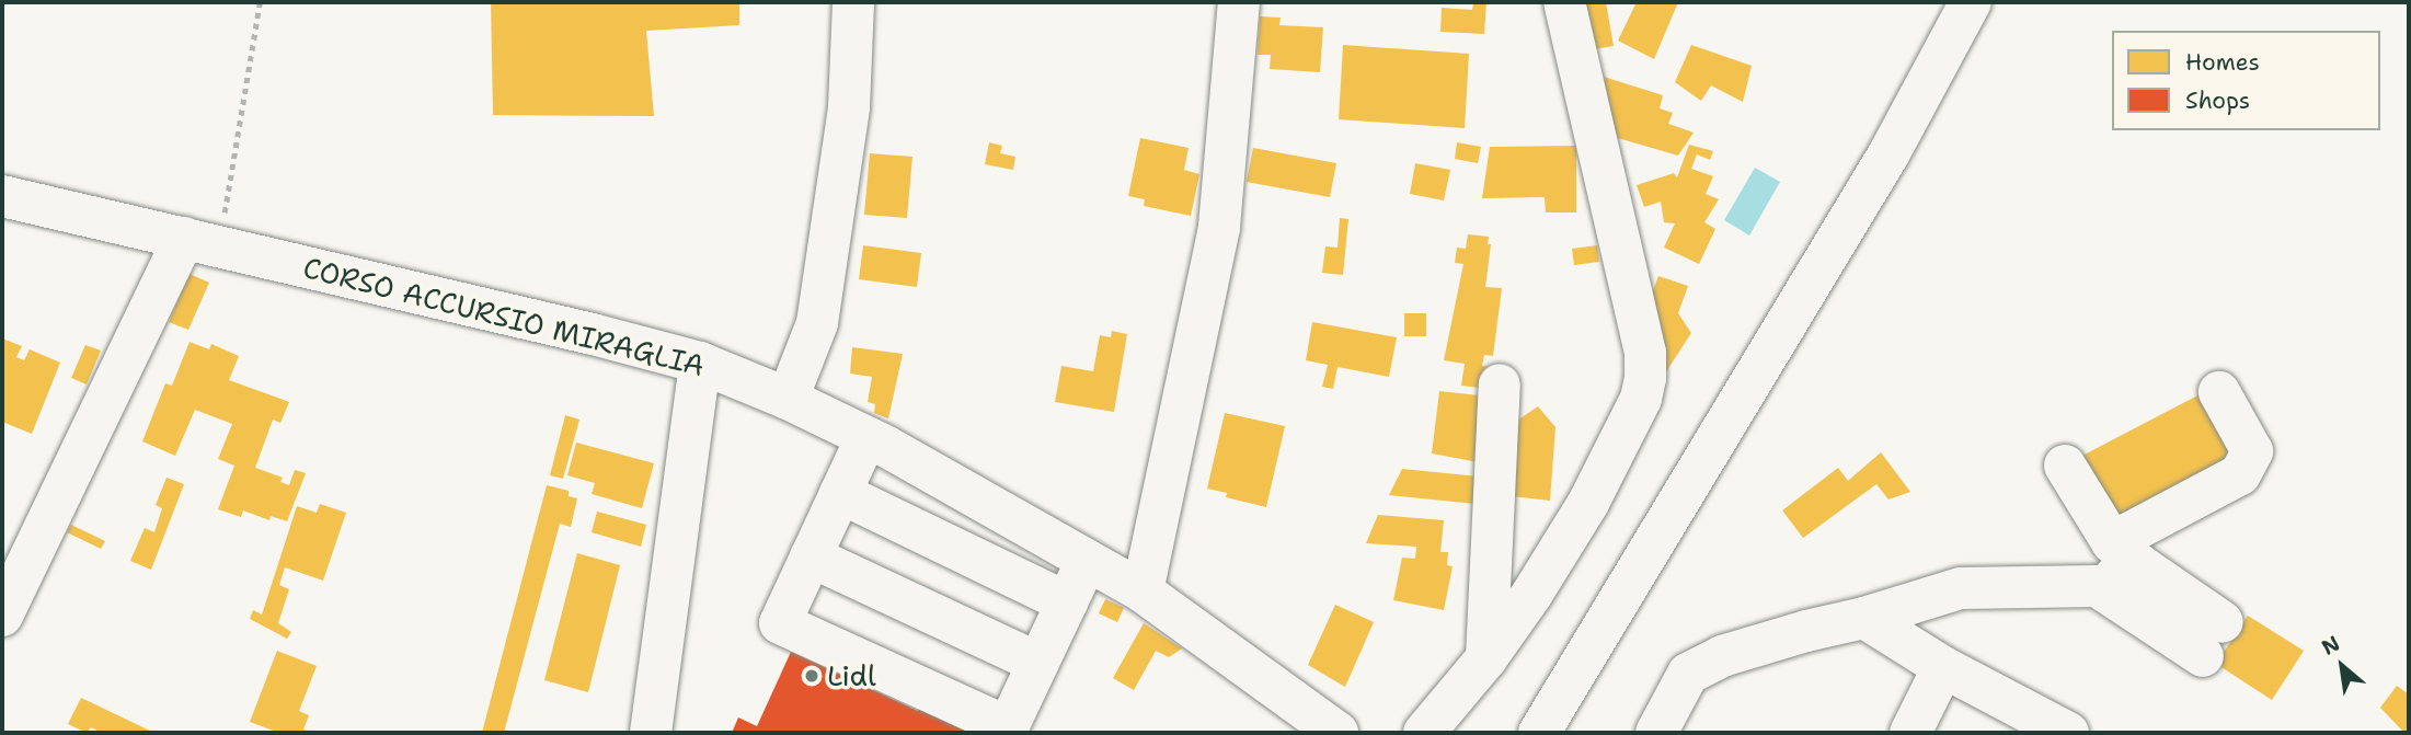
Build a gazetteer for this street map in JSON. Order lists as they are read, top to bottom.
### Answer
{
  "streets": {
    "street": ["CORSO ACCURSIO MIRAGLIA"]
  },
  "places": ["Lidl"],
  "legend": ["Homes", "Shops"],
  "north": "top left"
}
